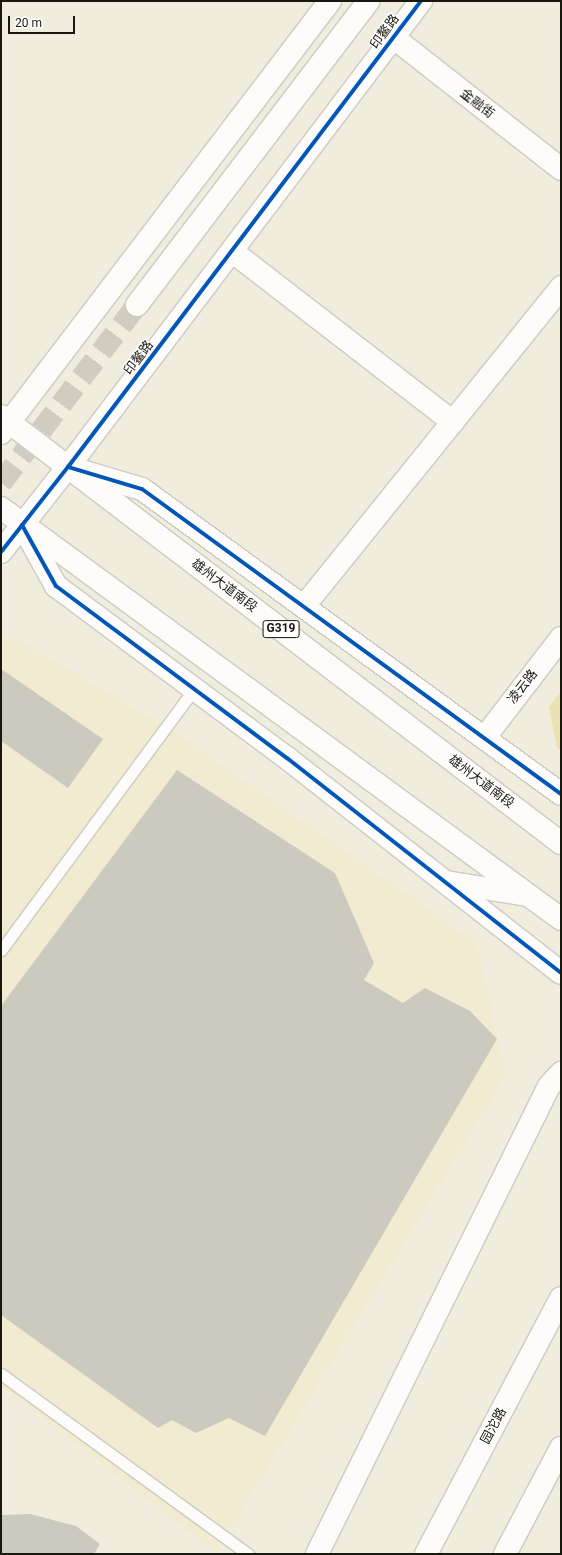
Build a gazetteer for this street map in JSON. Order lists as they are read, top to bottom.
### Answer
{
  "streets": {
    "main road": [
      "印鳌路",
      "金融街",
      "雄州大道南段",
      "G319",
      "凌云路",
      "园沱路"
    ]
  },
  "crossings": [
    ["印鳌路", "金融街"],
    ["印鳌路", "雄州大道南段"]
  ],
  "scale_bar": "20 m"
}
